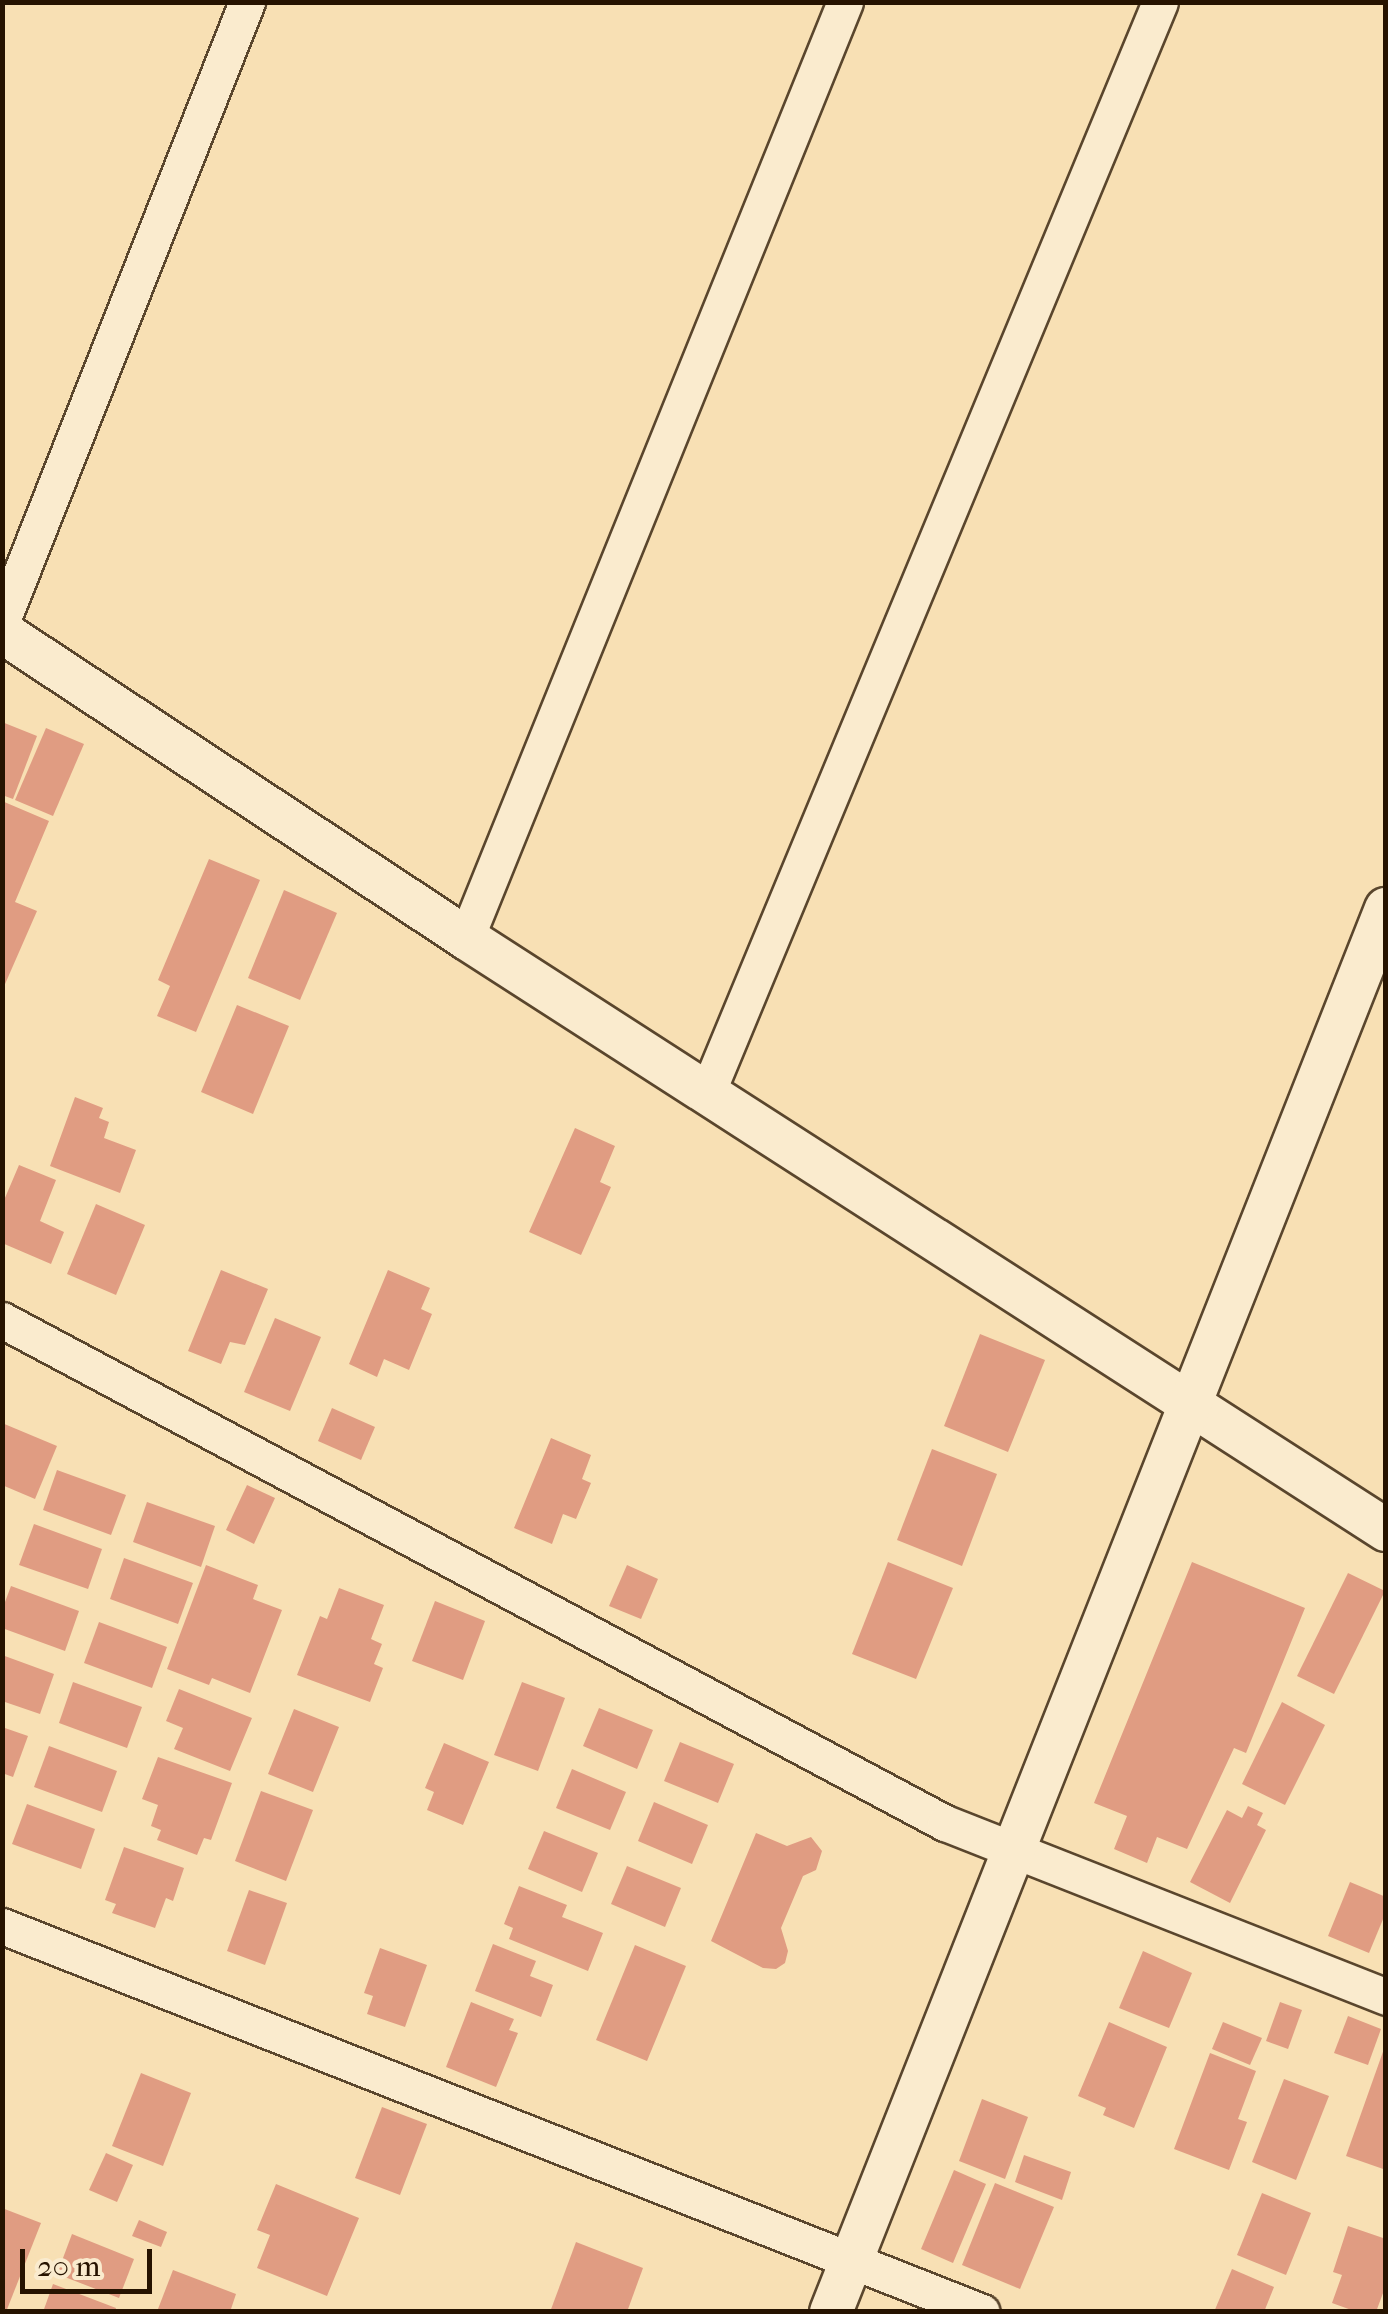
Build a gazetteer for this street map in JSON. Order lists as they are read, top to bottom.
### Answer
{
  "scale_bar": "20 m"
}
